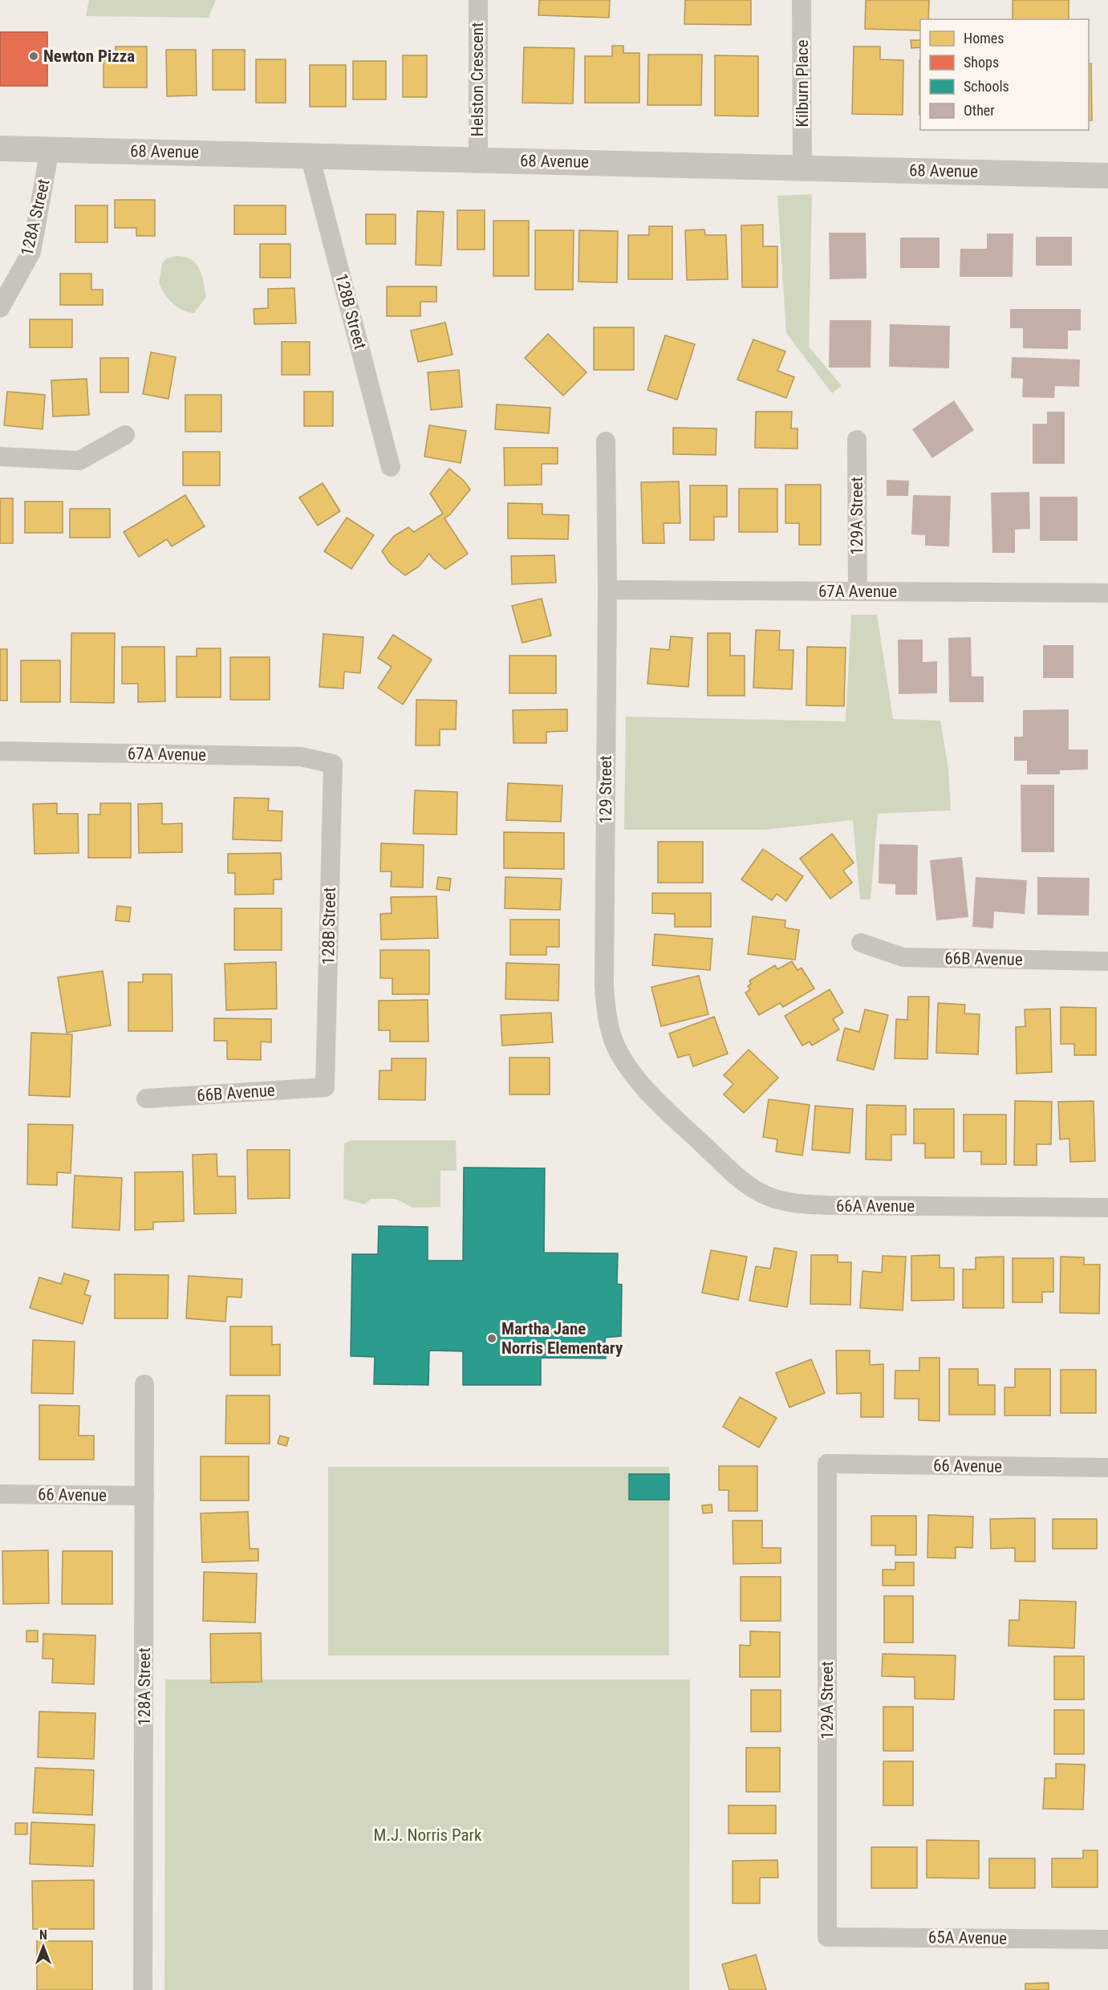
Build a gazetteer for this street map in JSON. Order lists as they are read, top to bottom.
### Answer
{
  "streets": {
    "street": [
      "Helston Crescent",
      "Kilburn Place",
      "68 Avenue",
      "128A Street",
      "128B Street",
      "129A Street",
      "67A Avenue",
      "129 Street",
      "66B Avenue",
      "66A Avenue",
      "66 Avenue",
      "65A Avenue"
    ]
  },
  "crossings": [
    ["Helston Crescent", "68 Avenue"],
    ["Kilburn Place", "68 Avenue"],
    ["68 Avenue", "128A Street"],
    ["68 Avenue", "128B Street"],
    ["128A Street", "66 Avenue"],
    ["128B Street", "67A Avenue"],
    ["128B Street", "66B Avenue"],
    ["129A Street", "67A Avenue"],
    ["129A Street", "66 Avenue"],
    ["129A Street", "65A Avenue"],
    ["67A Avenue", "129 Street"],
    ["129 Street", "66A Avenue"]
  ],
  "parks": ["M.J. Norris Park"],
  "places": ["Newton Pizza", "Martha Jane Norris Elementary"],
  "legend": [
    "Homes",
    "Shops",
    "Schools",
    "Other"
  ],
  "north": "top"
}
